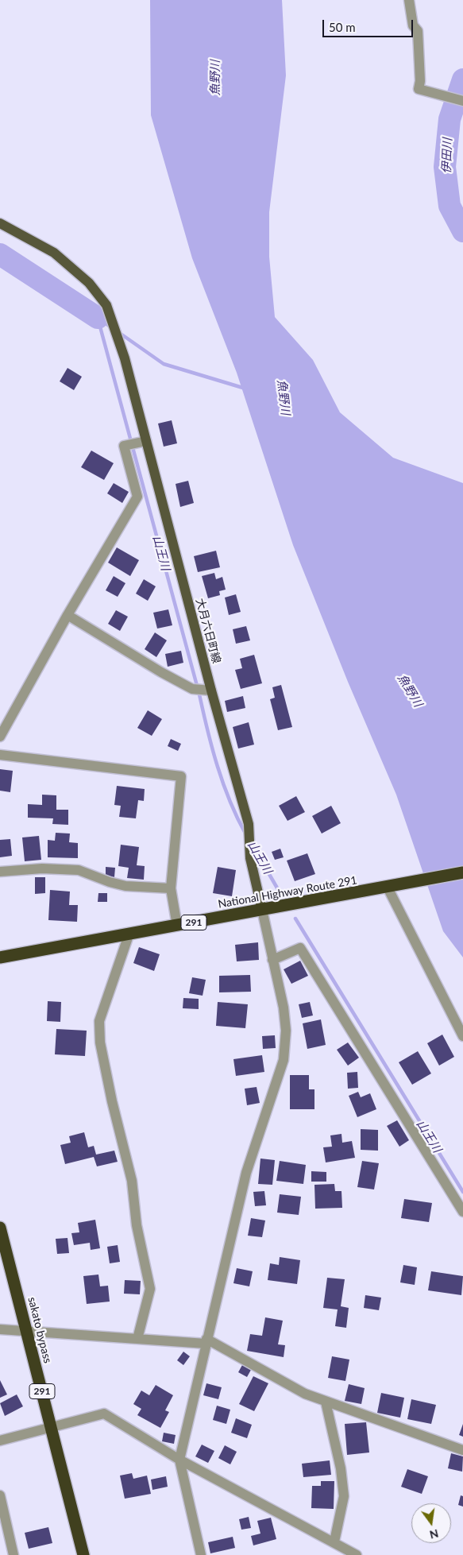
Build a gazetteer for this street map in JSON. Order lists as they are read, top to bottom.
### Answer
{
  "streets": {
    "highway": ["National Highway Route 291", "291", "sakato bypass"],
    "main road": ["大月六日町線"]
  },
  "crossings": [
    ["大月六日町線", "National Highway Route 291"]
  ],
  "water": ["魚野川", "伊田川", "山王川"],
  "scale_bar": "50 m",
  "north": "bottom"
}
